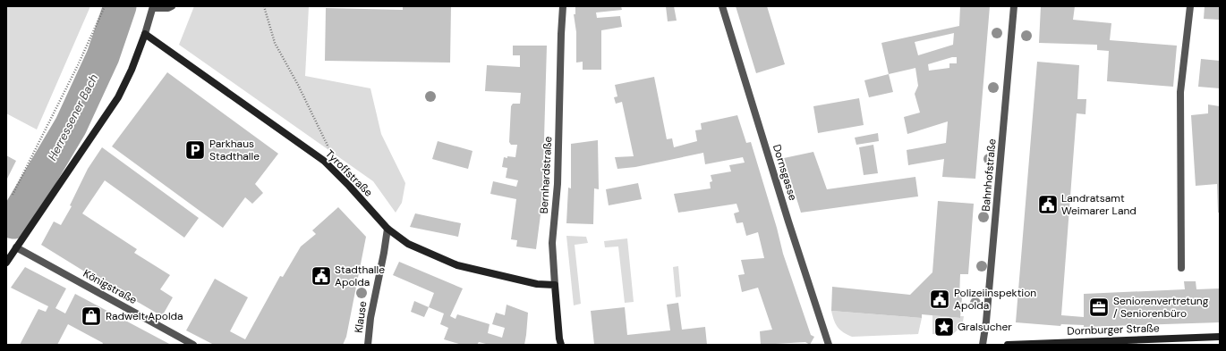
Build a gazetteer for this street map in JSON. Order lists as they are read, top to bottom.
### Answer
{
  "streets": {
    "street": [
      "Dornsgasse",
      "Tyroffstraße",
      "Bernhardstraße",
      "Bahnhofstraße",
      "Königstraße",
      "Klause",
      "Dornburger Straße"
    ]
  },
  "crossings": [
    ["Tyroffstraße", "Bernhardstraße"],
    ["Tyroffstraße", "Klause"]
  ],
  "water": ["Herressener Bach"],
  "places": {
    "parking": ["Parkhaus Stadthalle"],
    "public building": ["Landratsamt Weimarer Land", "Stadthalle Apolda", "Polizeiinspektion Apolda"],
    "office": ["Seniorenvertretung / Seniorenbüro"],
    "shop": ["Radwelt Apolda"],
    "place": ["Gralsucher"]
  }
}
